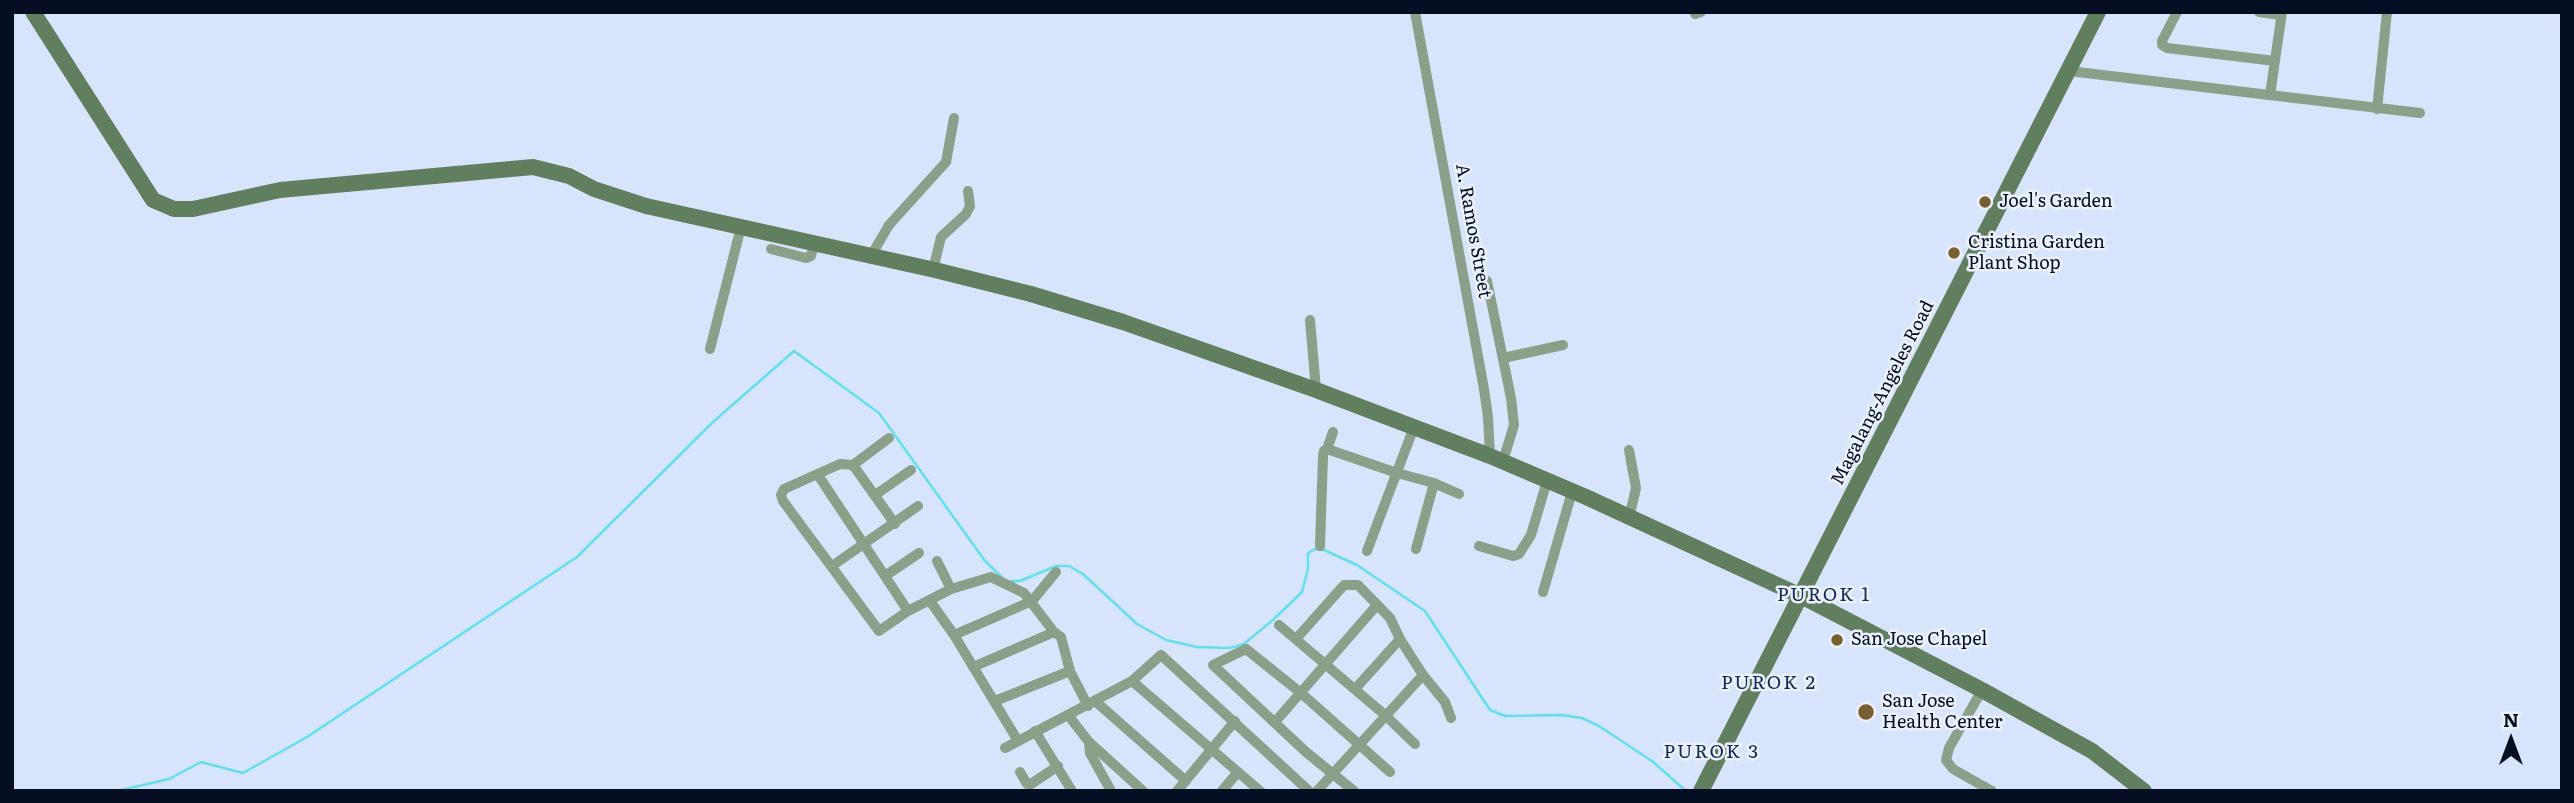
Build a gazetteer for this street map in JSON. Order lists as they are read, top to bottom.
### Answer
{
  "streets": {
    "street": ["A. Ramos Street", "Magalang-Angeles Road"]
  },
  "districts": ["PUROK 1", "PUROK 2", "PUROK 3"],
  "places": [
    "Joel's Garden",
    "Cristina Garden Plant Shop",
    "San Jose Chapel",
    "San Jose Health Center"
  ],
  "north": "top"
}
